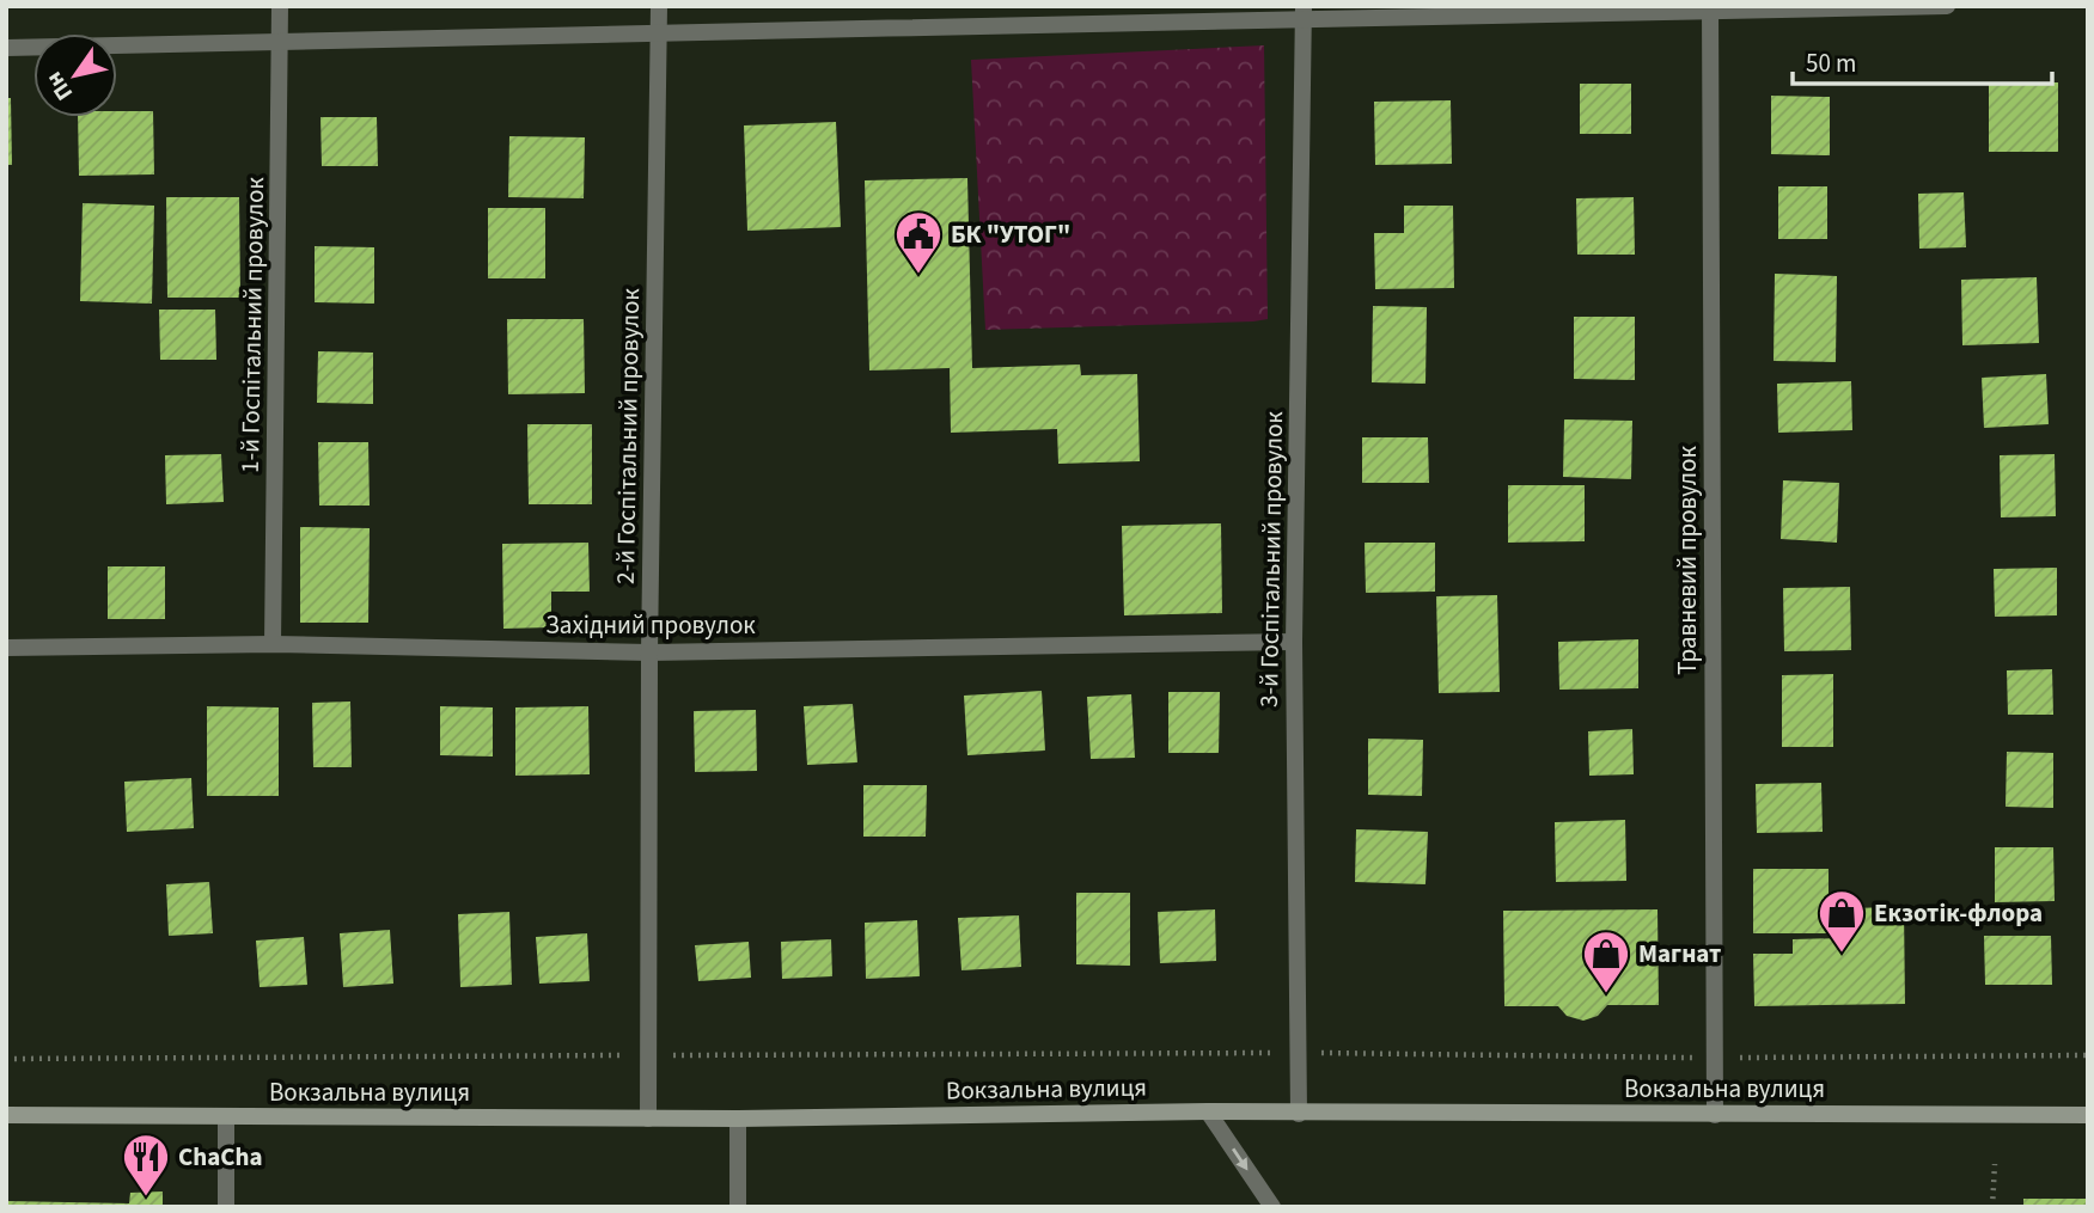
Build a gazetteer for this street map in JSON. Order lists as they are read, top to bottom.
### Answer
{
  "streets": {
    "main road": ["Вокзальна вулиця"],
    "street": [
      "1-й Госпітальний провулок",
      "2-й Госпітальний провулок",
      "3-й Госпітальний провулок",
      "Травневий провулок",
      "Західний провулок"
    ]
  },
  "crossings": [
    ["1-й Госпітальний провулок", "Західний провулок"],
    ["2-й Госпітальний провулок", "Західний провулок"],
    ["2-й Госпітальний провулок", "Вокзальна вулиця"],
    ["3-й Госпітальний провулок", "Західний провулок"],
    ["3-й Госпітальний провулок", "Вокзальна вулиця"],
    ["Травневий провулок", "Вокзальна вулиця"]
  ],
  "places": {
    "public building": ["БК \"УТОГ\""],
    "shop": ["Екзотік-флора", "Магнат"],
    "restaurant": ["ChaCha"]
  },
  "scale_bar": "50 m",
  "north": "bottom left"
}
